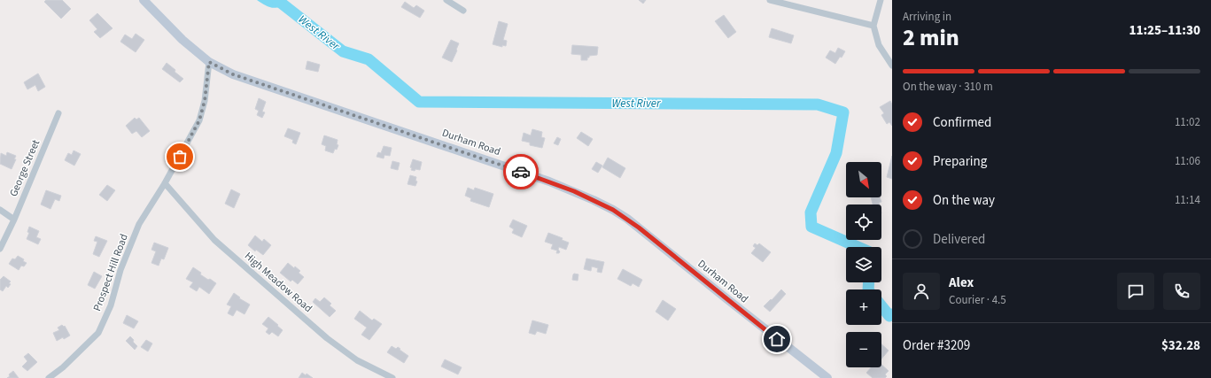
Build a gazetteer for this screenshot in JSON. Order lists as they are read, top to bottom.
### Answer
{
  "streets": {
    "main road": ["Durham Road"],
    "street": ["George Street", "Prospect Hill Road", "High Meadow Road"]
  },
  "crossings": [
    ["Durham Road", "Prospect Hill Road"],
    ["Prospect Hill Road", "High Meadow Road"]
  ],
  "water": ["West River"],
  "north": "bottom right",
  "page": {
    "heading": ["2 min", "Arriving in", "11:25–11:30"],
    "panel": [
      "Alex",
      "Courier · 4.5",
      "Order #3209",
      "$32.28"
    ],
    "bar": "On the way · 310 m",
    "list": [
      ["Confirmed", "11:02"],
      ["Preparing", "11:06"],
      ["On the way", "11:14"],
      "Delivered"
    ],
    "map_buttons": ["+", "−"]
  }
}
